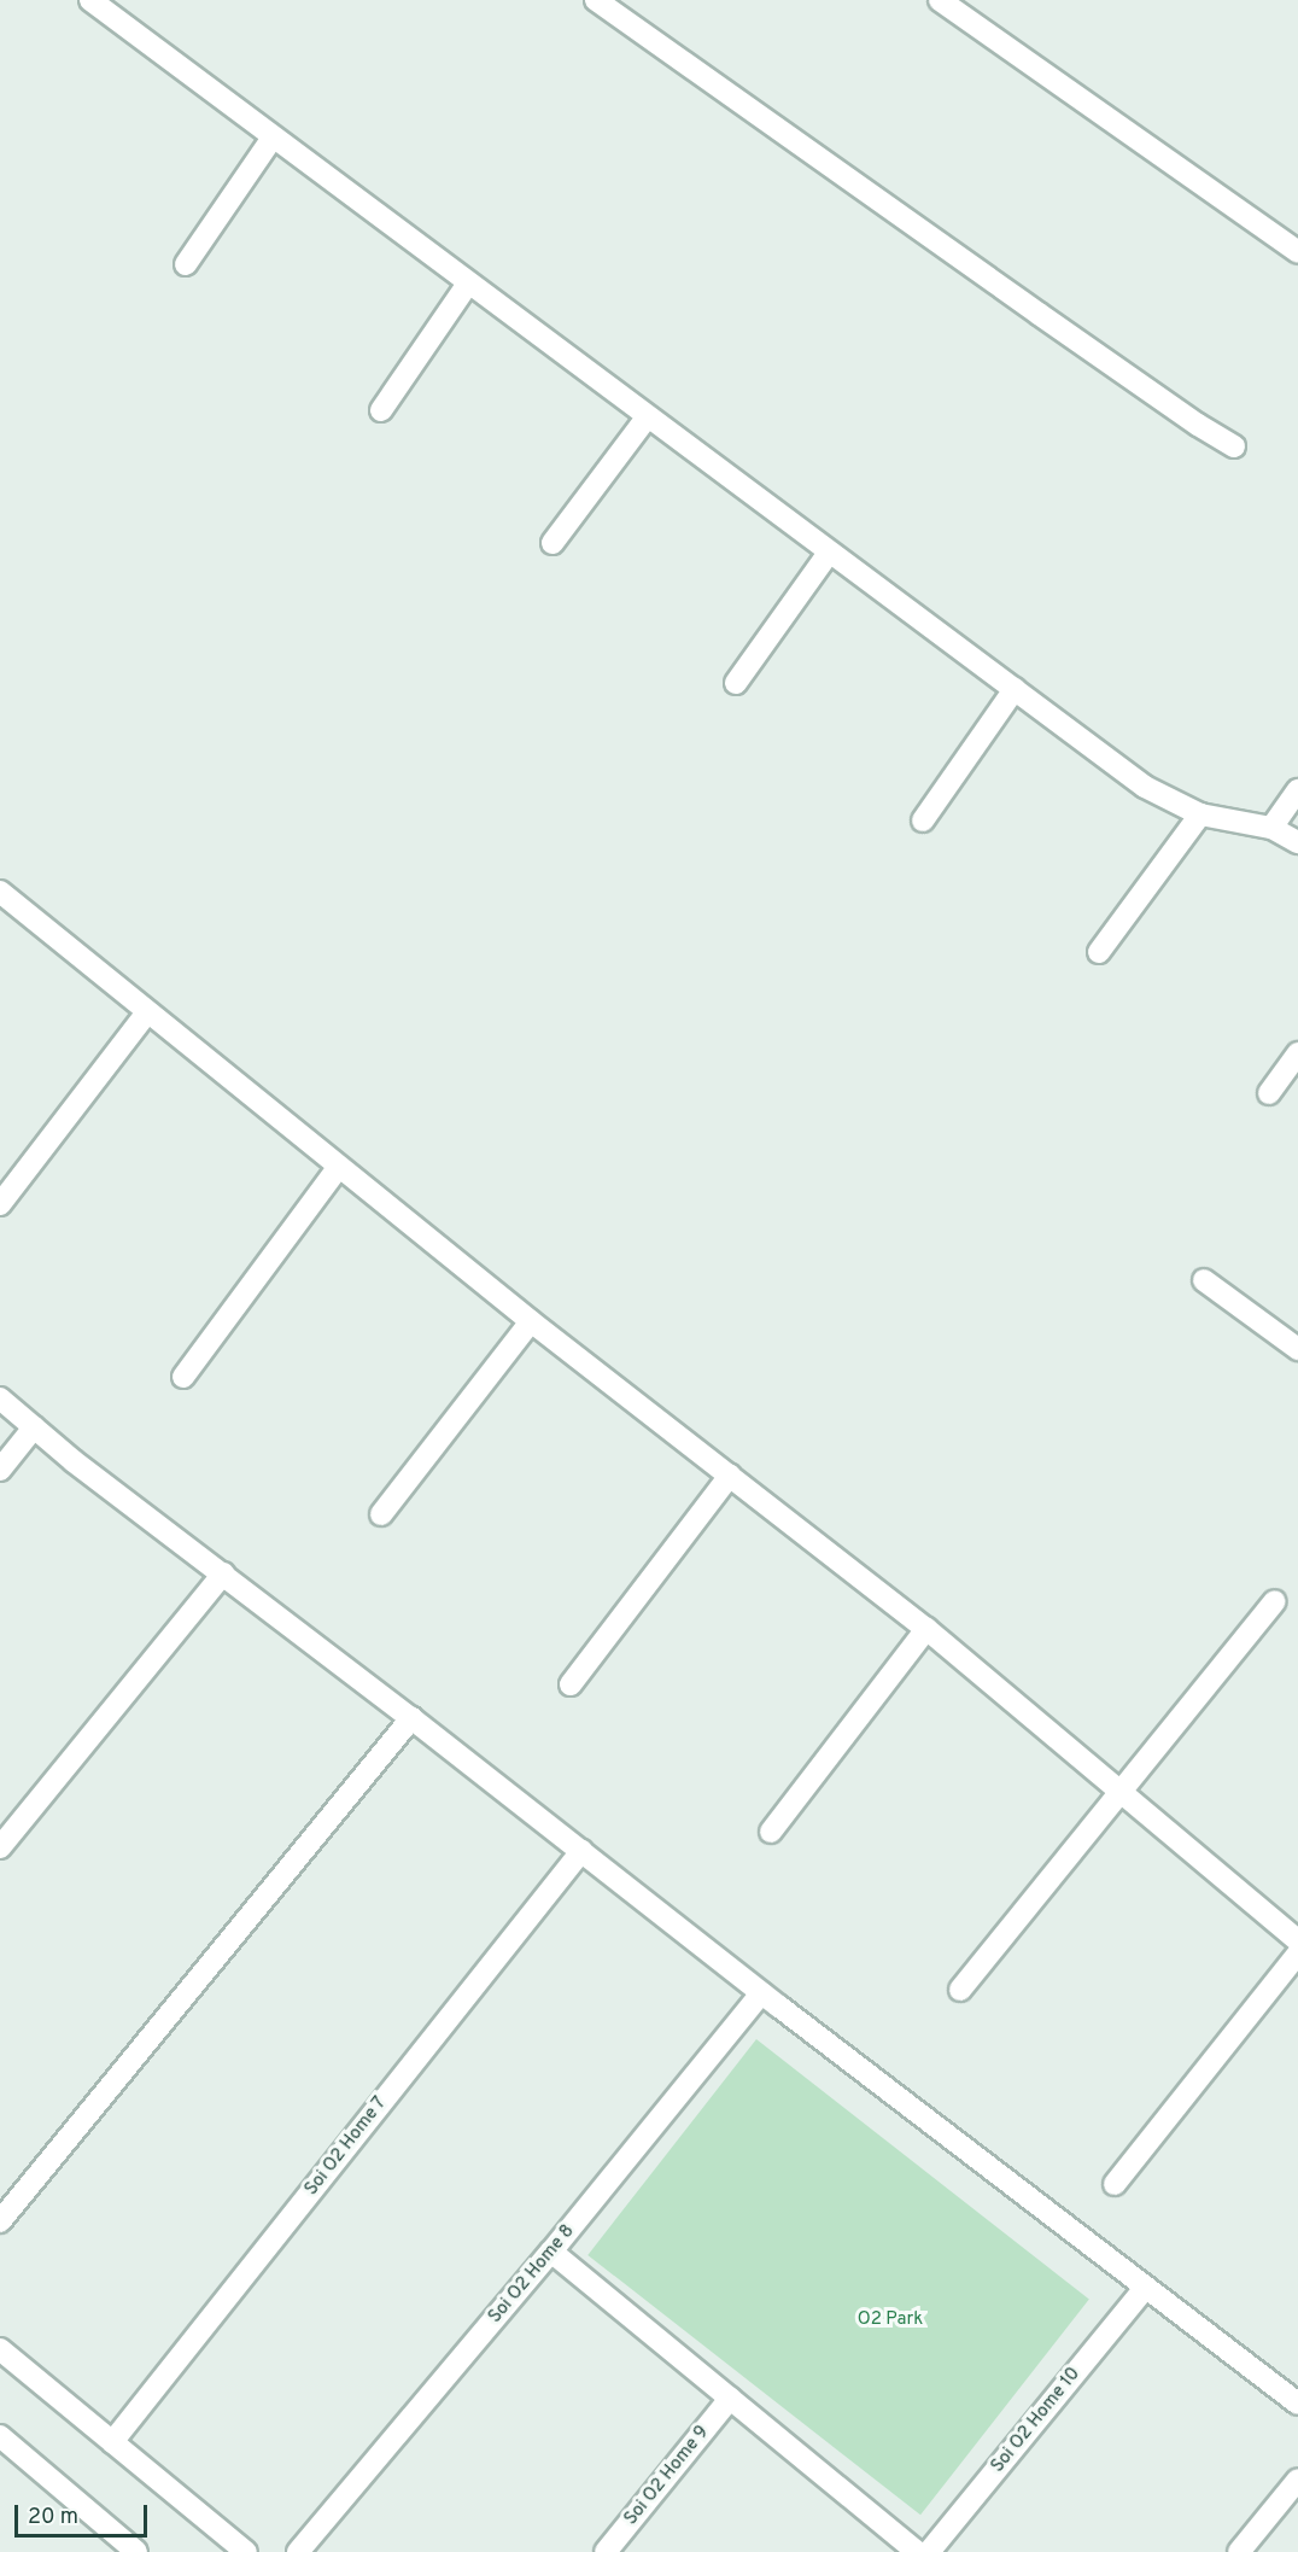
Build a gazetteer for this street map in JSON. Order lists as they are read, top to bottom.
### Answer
{
  "streets": {
    "street": [
      "Soi O2 Home 7",
      "Soi O2 Home 8",
      "Soi O2 Home 10",
      "Soi O2 Home 9"
    ]
  },
  "parks": ["O2 Park"],
  "scale_bar": "20 m"
}
